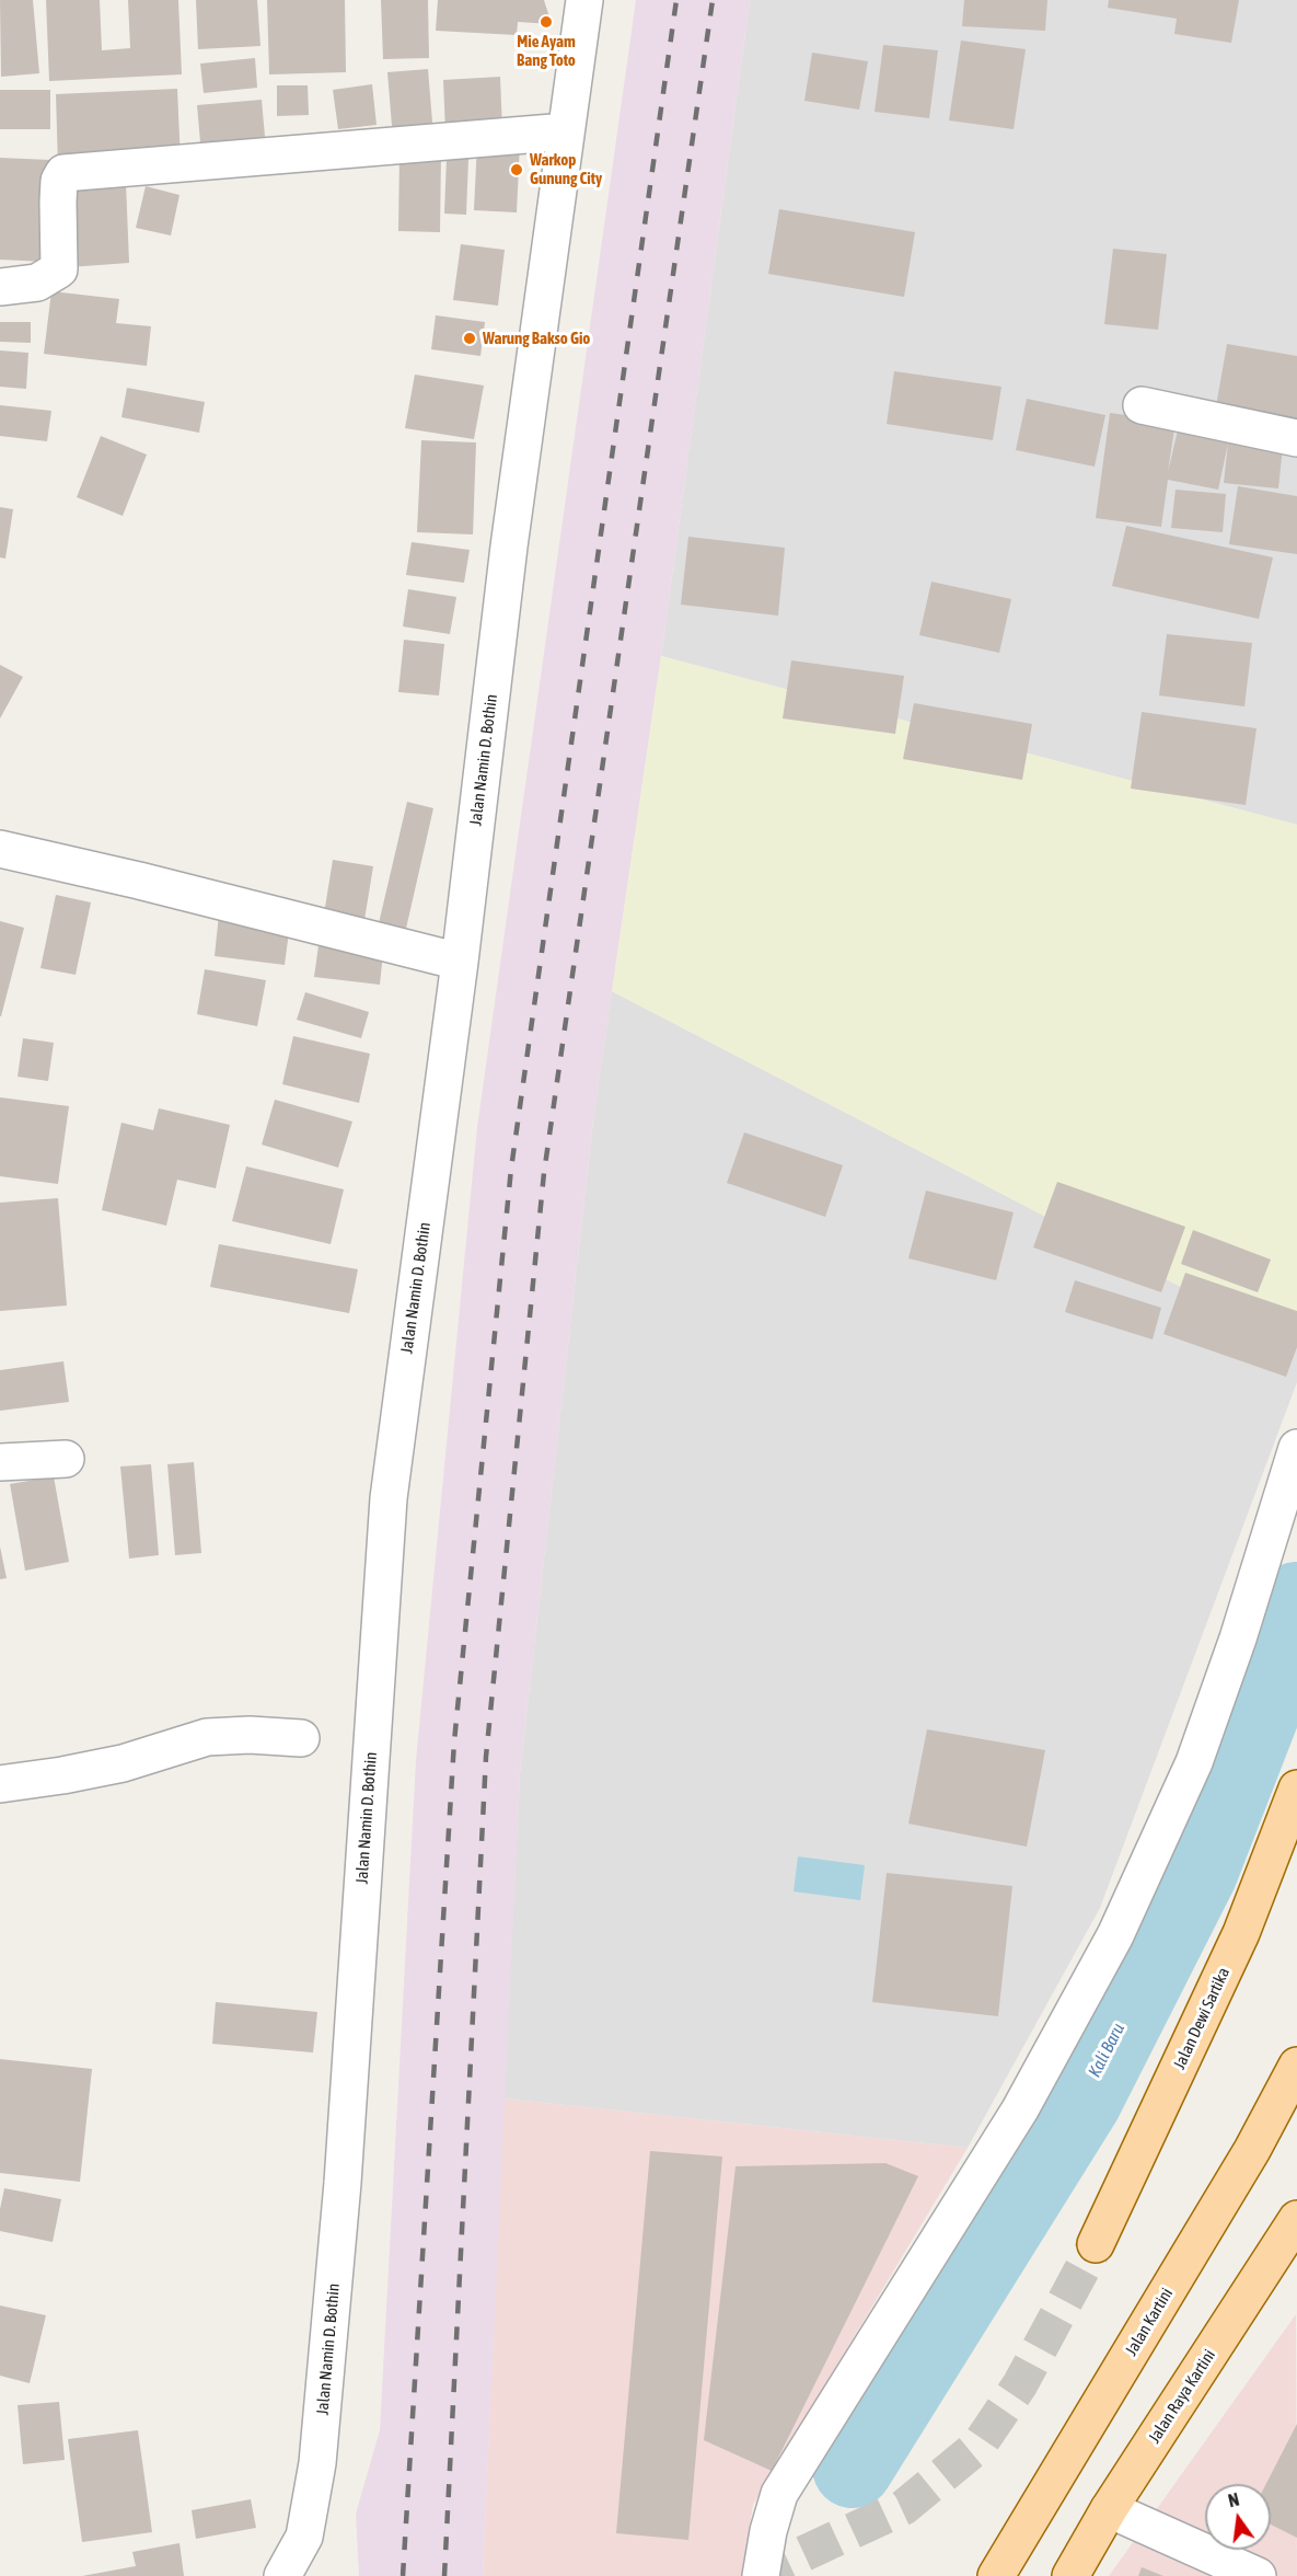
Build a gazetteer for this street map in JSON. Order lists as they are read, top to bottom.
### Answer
{
  "streets": {
    "main road": ["Jalan Dewi Sartika", "Jalan Kartini", "Jalan Raya Kartini"],
    "street": ["Jalan Namin D. Bothin"]
  },
  "water": ["Kali Baru"],
  "places": ["Mie Ayam Bang Toto", "Warkop Gunung City", "Warung Bakso Gio"],
  "north": "top"
}
